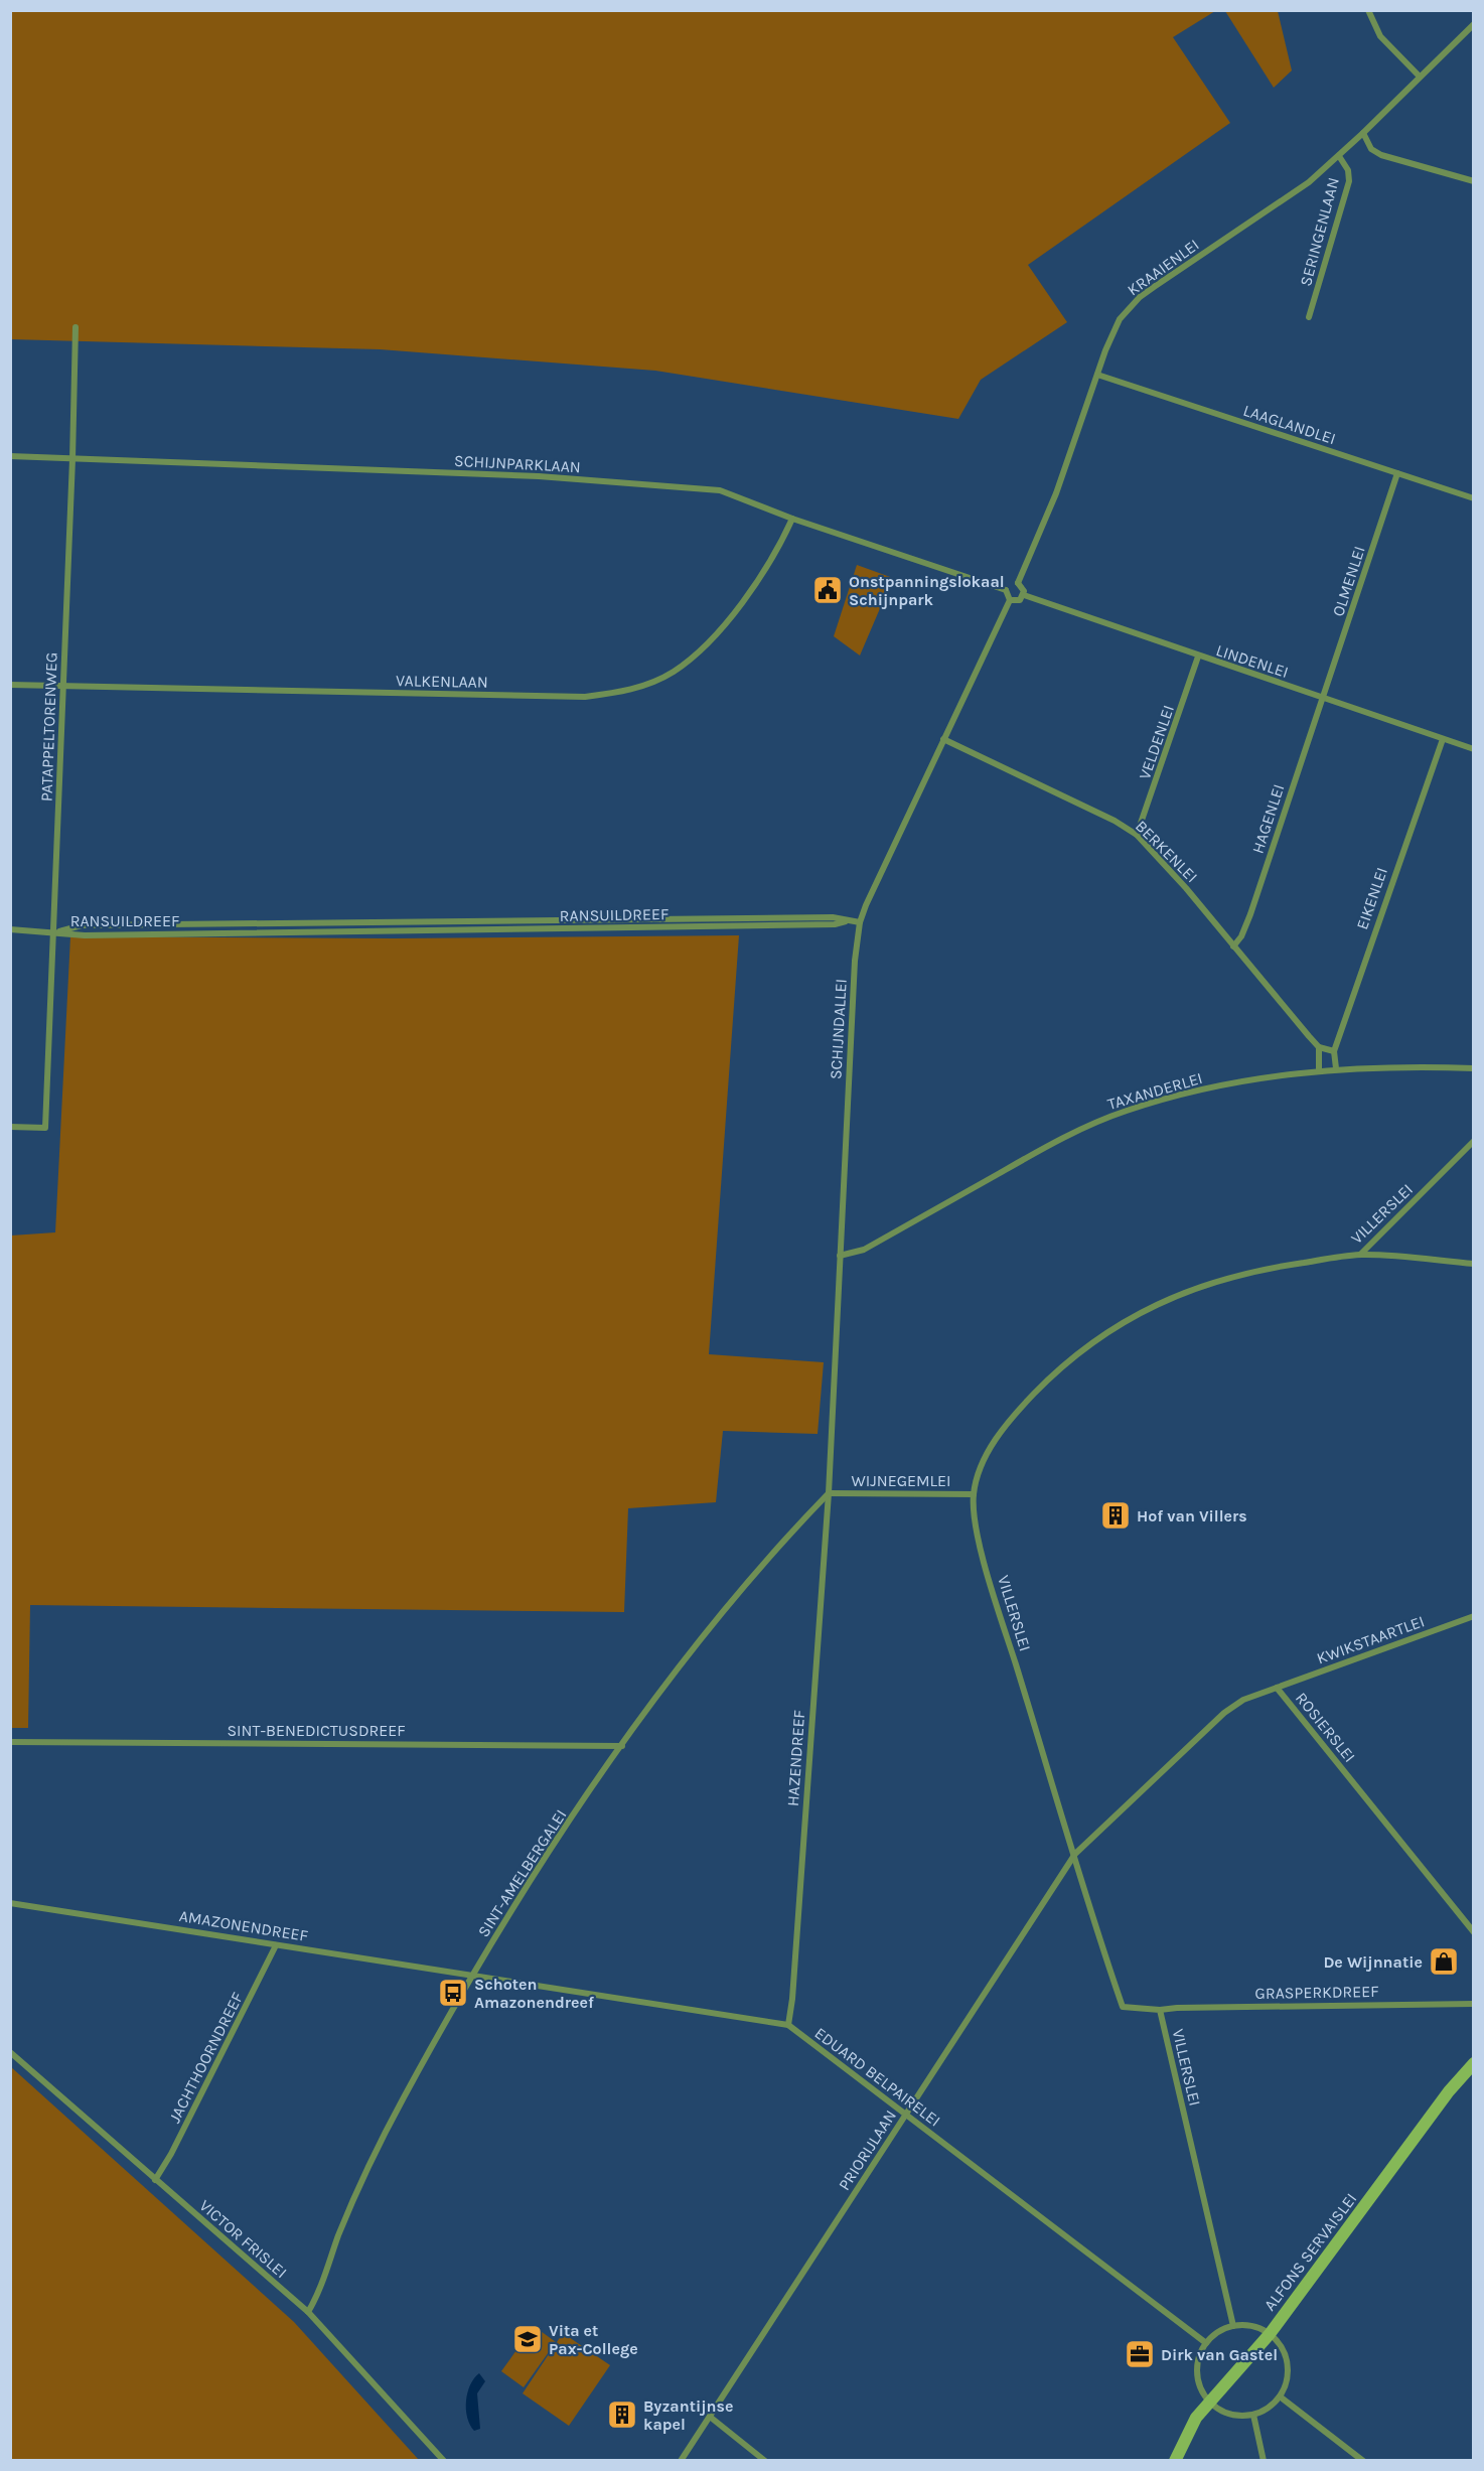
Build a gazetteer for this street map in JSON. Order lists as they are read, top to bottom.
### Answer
{
  "streets": {
    "street": [
      "SERINGENLAAN",
      "KRAAIENLEI",
      "LAAGLANDLEI",
      "SCHIJNPARKLAAN",
      "OLMENLEI",
      "LINDENLEI",
      "VALKENLAAN",
      "PATAPPELTORENWEG",
      "VELDENLEI",
      "HAGENLEI",
      "BERKENLEI",
      "EIKENLEI",
      "RANSUILDREEF",
      "SCHIJNDALLEI",
      "TAXANDERLEI",
      "VILLERSLEI",
      "WIJNEGEMLEI",
      "KWIKSTAARTLEI",
      "ROSIERSLEI",
      "SINT-BENEDICTUSDREEF",
      "HAZENDREEF",
      "SINT-AMELBERGALEI",
      "AMAZONENDREEF",
      "GRASPERKDREEF",
      "JACHTHOORNDREEF",
      "EDUARD BELPAIRELEI",
      "PRIORIJLAAN",
      "VICTOR FRISLEI",
      "ALFONS SERVAISLEI"
    ]
  },
  "crossings": [
    ["SERINGENLAAN", "KRAAIENLEI"],
    ["KRAAIENLEI", "LAAGLANDLEI"],
    ["KRAAIENLEI", "SCHIJNPARKLAAN"],
    ["KRAAIENLEI", "LINDENLEI"],
    ["KRAAIENLEI", "SCHIJNDALLEI"],
    ["LAAGLANDLEI", "OLMENLEI"],
    ["SCHIJNPARKLAAN", "LINDENLEI"],
    ["SCHIJNPARKLAAN", "VALKENLAAN"],
    ["SCHIJNPARKLAAN", "PATAPPELTORENWEG"],
    ["SCHIJNPARKLAAN", "SCHIJNDALLEI"],
    ["OLMENLEI", "LINDENLEI"],
    ["OLMENLEI", "HAGENLEI"],
    ["LINDENLEI", "VELDENLEI"],
    ["LINDENLEI", "HAGENLEI"],
    ["LINDENLEI", "EIKENLEI"],
    ["LINDENLEI", "SCHIJNDALLEI"],
    ["VALKENLAAN", "PATAPPELTORENWEG"],
    ["PATAPPELTORENWEG", "RANSUILDREEF"],
    ["VELDENLEI", "BERKENLEI"],
    ["HAGENLEI", "BERKENLEI"],
    ["BERKENLEI", "SCHIJNDALLEI"],
    ["EIKENLEI", "TAXANDERLEI"],
    ["RANSUILDREEF", "SCHIJNDALLEI"],
    ["SCHIJNDALLEI", "TAXANDERLEI"],
    ["SCHIJNDALLEI", "WIJNEGEMLEI"],
    ["SCHIJNDALLEI", "HAZENDREEF"],
    ["SCHIJNDALLEI", "SINT-AMELBERGALEI"],
    ["VILLERSLEI", "WIJNEGEMLEI"],
    ["VILLERSLEI", "ROSIERSLEI"],
    ["VILLERSLEI", "GRASPERKDREEF"],
    ["VILLERSLEI", "PRIORIJLAAN"],
    ["WIJNEGEMLEI", "HAZENDREEF"],
    ["WIJNEGEMLEI", "SINT-AMELBERGALEI"],
    ["KWIKSTAARTLEI", "ROSIERSLEI"],
    ["ROSIERSLEI", "PRIORIJLAAN"],
    ["SINT-BENEDICTUSDREEF", "SINT-AMELBERGALEI"],
    ["HAZENDREEF", "SINT-AMELBERGALEI"],
    ["HAZENDREEF", "EDUARD BELPAIRELEI"],
    ["SINT-AMELBERGALEI", "AMAZONENDREEF"],
    ["SINT-AMELBERGALEI", "EDUARD BELPAIRELEI"],
    ["SINT-AMELBERGALEI", "VICTOR FRISLEI"],
    ["AMAZONENDREEF", "JACHTHOORNDREEF"],
    ["AMAZONENDREEF", "EDUARD BELPAIRELEI"],
    ["JACHTHOORNDREEF", "VICTOR FRISLEI"],
    ["EDUARD BELPAIRELEI", "PRIORIJLAAN"]
  ],
  "places": {
    "public building": ["Onstpanningslokaal Schijnpark"],
    "building": ["Hof van Villers", "Byzantijnse kapel"],
    "shop": ["De Wijnnatie"],
    "bus stop": ["Schoten Amazonendreef"],
    "school or university": ["Vita et Pax-College"],
    "office": ["Dirk van Gastel"]
  }
}
